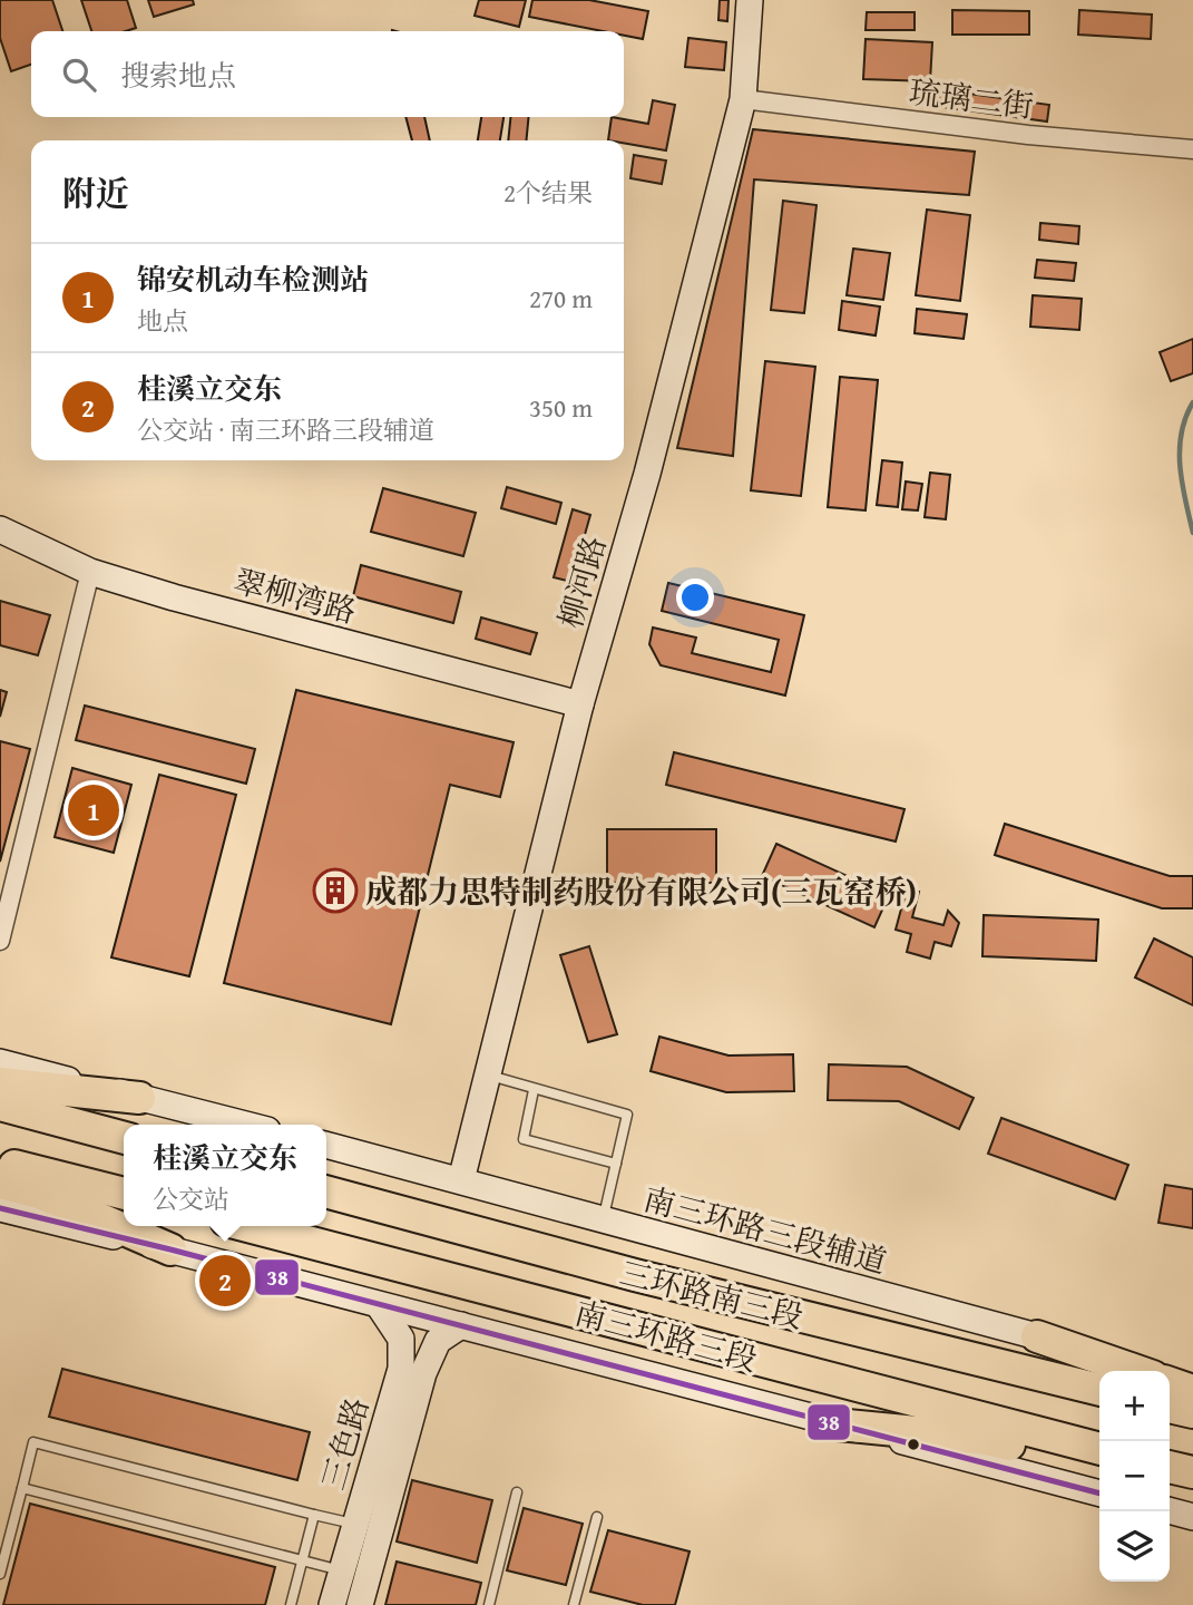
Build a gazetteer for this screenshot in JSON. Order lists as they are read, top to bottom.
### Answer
{
  "streets": {
    "highway": ["三环路南三段", "南三环路三段"],
    "main road": [
      "柳河路",
      "翠柳湾路",
      "南三环路三段辅道",
      "三色路"
    ],
    "street": ["琉璃二街"]
  },
  "crossings": [
    ["琉璃二街", "柳河路"],
    ["柳河路", "翠柳湾路"],
    ["柳河路", "南三环路三段辅道"]
  ],
  "places": {
    "building": ["成都力思特制药股份有限公司(三瓦窑桥)"]
  },
  "lines": ["transit line 38"],
  "page": {
    "search": "搜索地点",
    "heading": ["附近", "2个结果"],
    "list": [
      {
        "mark": "1",
        "name": "锦安机动车检测站",
        "note": "地点",
        "value": "270 m"
      },
      {
        "mark": "2",
        "name": "桂溪立交东",
        "note": "公交站 · 南三环路三段辅道",
        "value": "350 m"
      }
    ],
    "pins": ["1", "2"],
    "popup": ["桂溪立交东", "公交站"],
    "map_buttons": ["+", "−"]
  }
}
